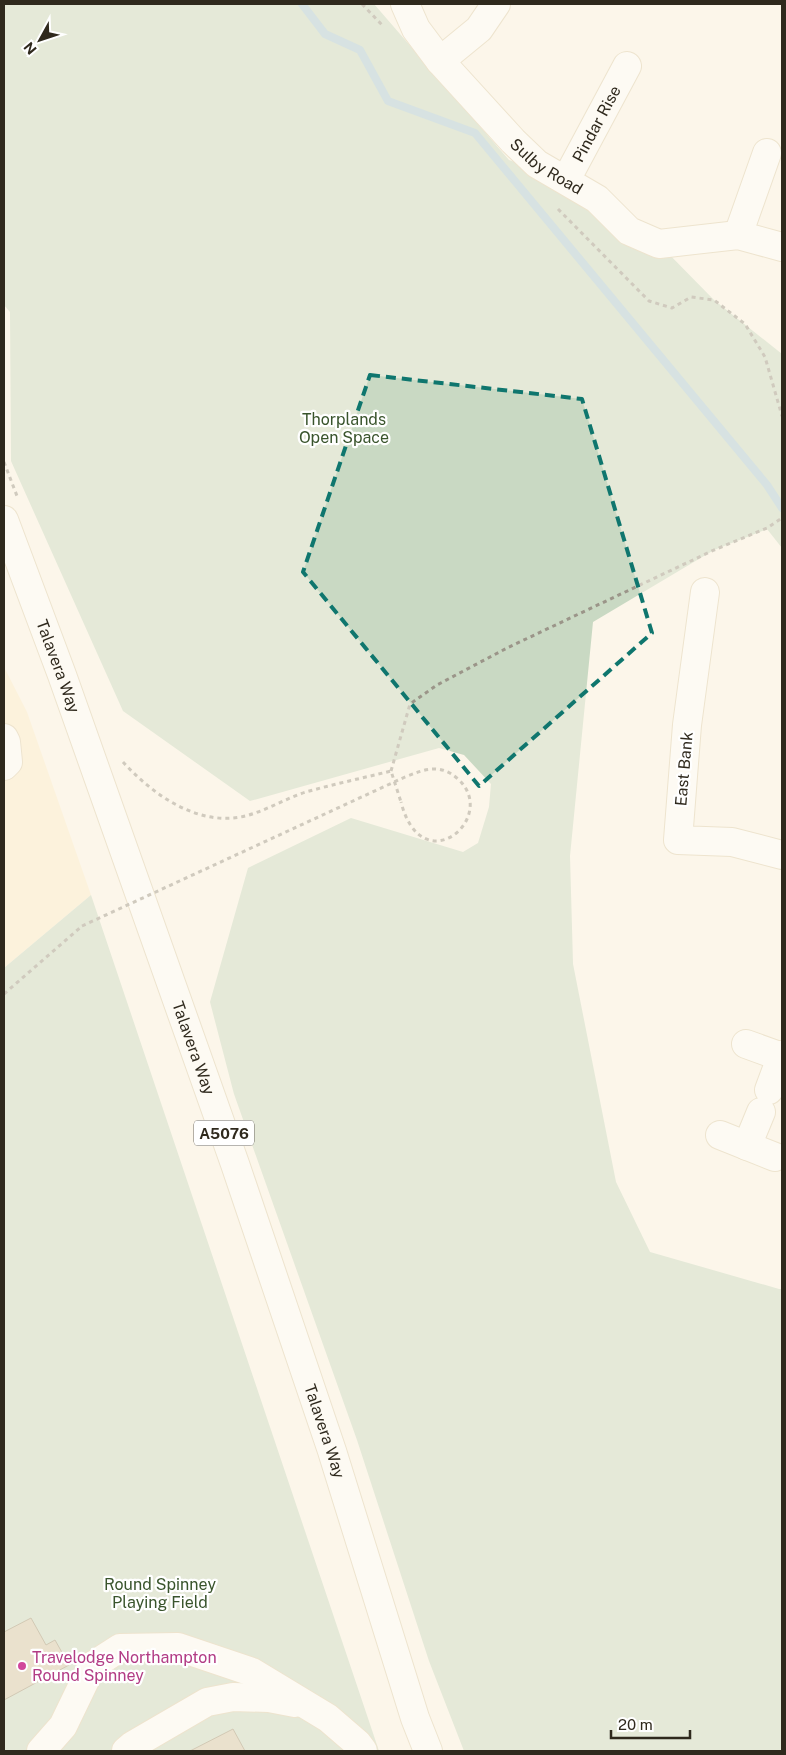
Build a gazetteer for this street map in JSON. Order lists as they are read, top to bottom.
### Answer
{
  "streets": {
    "main road": [
      "Pindar Rise",
      "Sulby Road",
      "Talavera Way",
      "East Bank",
      "A5076"
    ]
  },
  "crossings": [
    ["Pindar Rise", "Sulby Road"]
  ],
  "parks": ["Thorplands Open Space", "Round Spinney Playing Field"],
  "places": ["Travelodge Northampton Round Spinney"],
  "scale_bar": "20 m",
  "north": "bottom left"
}
